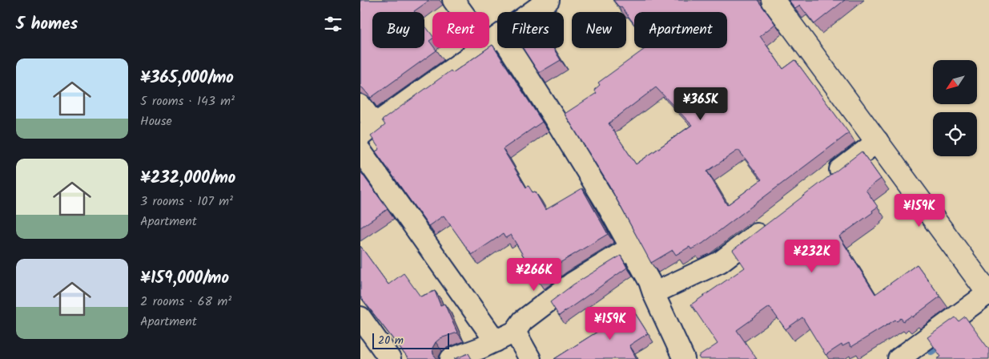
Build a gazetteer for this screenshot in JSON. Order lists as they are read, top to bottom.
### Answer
{
  "scale_bar": "20 m",
  "north": "bottom left",
  "page": {
    "heading": "5 homes",
    "chip": [
      "Buy",
      "Rent",
      "Filters",
      "New",
      "Apartment"
    ],
    "list": [
      {
        "name": "¥365,000/mo",
        "note": "5 rooms · 143 m² · House"
      },
      {
        "name": "¥232,000/mo",
        "note": "3 rooms · 107 m² · Apartment"
      },
      {
        "name": "¥159,000/mo",
        "note": "2 rooms · 68 m² · Apartment"
      }
    ],
    "price": [
      "¥365K",
      "¥159K",
      "¥232K",
      "¥266K",
      "¥159K"
    ],
    "scale": "20 m"
  }
}
